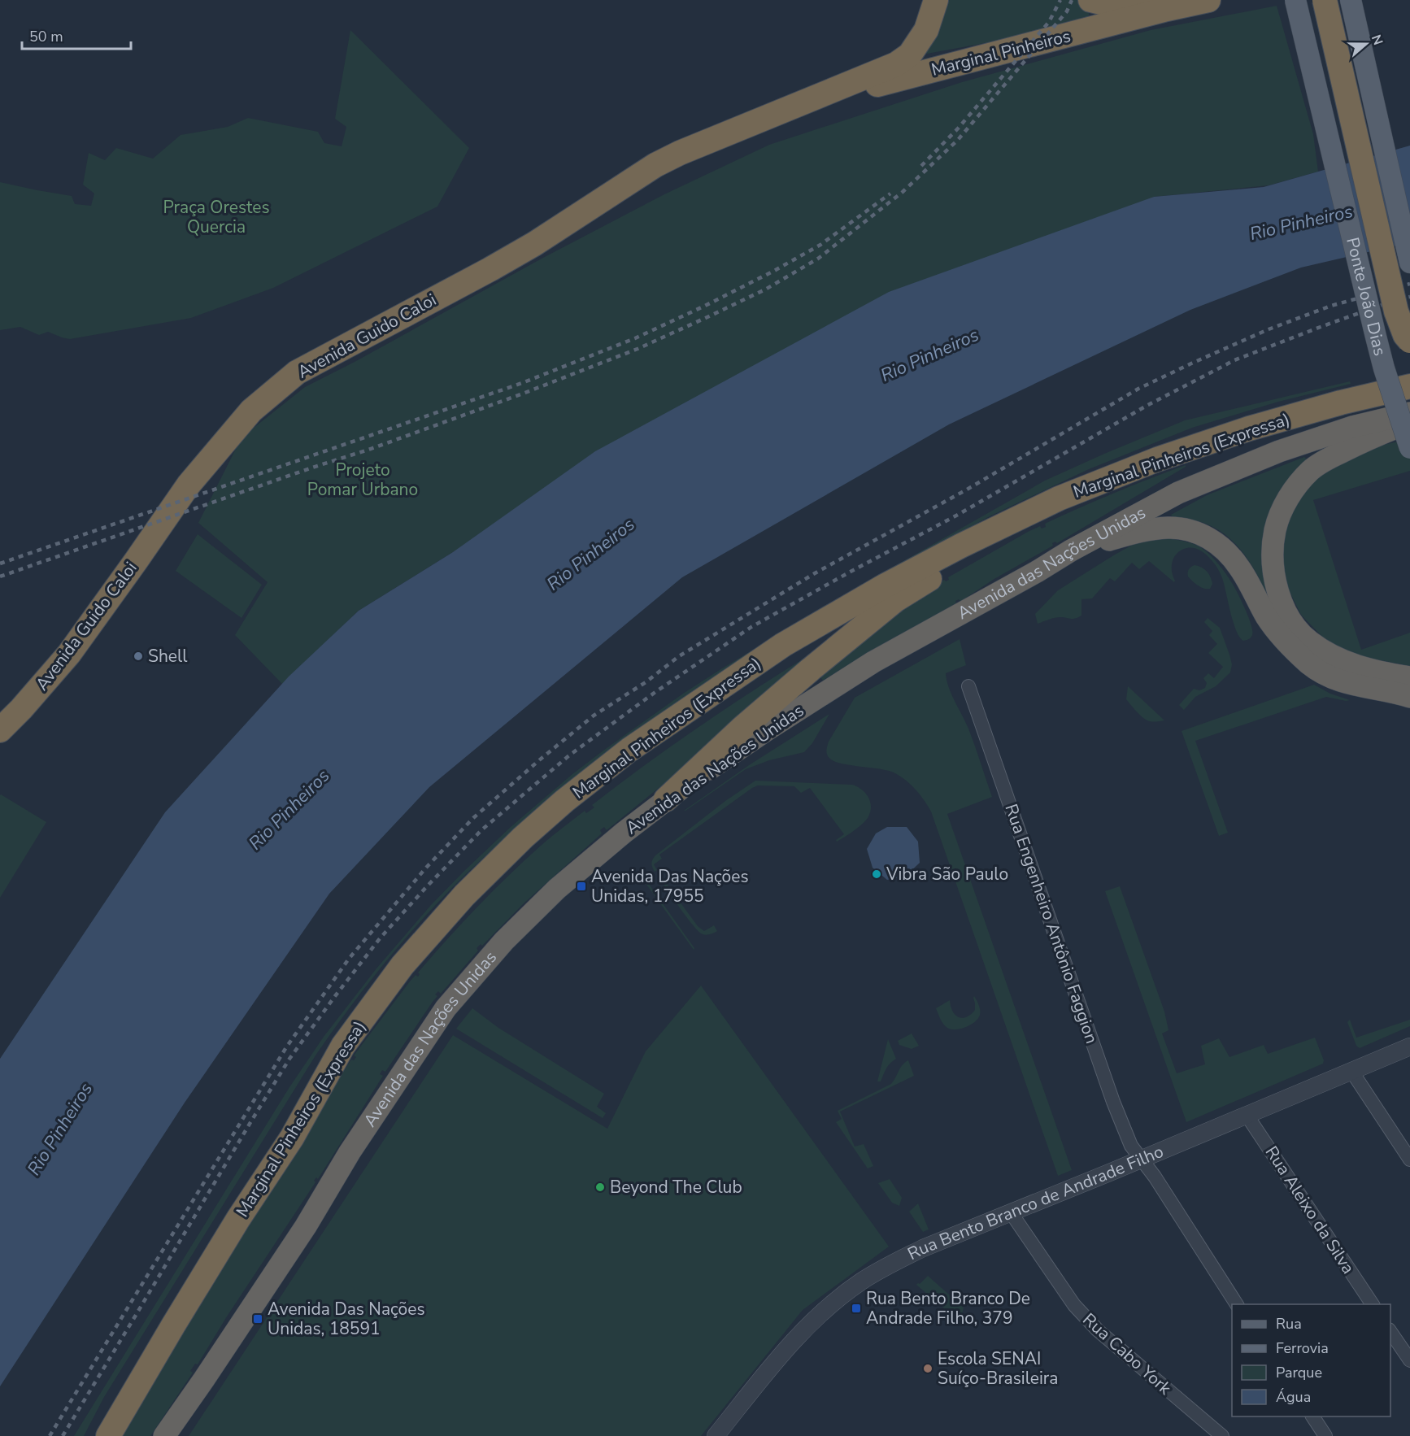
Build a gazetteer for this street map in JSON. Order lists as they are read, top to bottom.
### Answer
{
  "streets": {
    "highway": [
      "Marginal Pinheiros",
      "Avenida Guido Caloi",
      "Marginal Pinheiros (Expressa)",
      "Avenida das Nações Unidas"
    ],
    "main road": ["Ponte João Dias"],
    "street": [
      "Rua Engenheiro Antônio Faggion",
      "Rua Bento Branco de Andrade Filho",
      "Rua Aleixo da Silva",
      "Rua Cabo York"
    ]
  },
  "crossings": [
    ["Marginal Pinheiros", "Avenida Guido Caloi"],
    ["Rua Engenheiro Antônio Faggion", "Rua Bento Branco de Andrade Filho"],
    ["Rua Bento Branco de Andrade Filho", "Rua Aleixo da Silva"],
    ["Rua Bento Branco de Andrade Filho", "Rua Cabo York"]
  ],
  "water": ["Rio Pinheiros"],
  "parks": ["Praça Orestes Quercia", "Projeto Pomar Urbano"],
  "places": {
    "other": [
      "Shell",
      "Vibra São Paulo",
      "Beyond The Club",
      "Escola SENAI Suíço-Brasileira"
    ],
    "transit": ["Avenida Das Nações Unidas, 17955", "Rua Bento Branco De Andrade Filho, 379", "Avenida Das Nações Unidas, 18591"]
  },
  "legend": [
    "Rua",
    "Ferrovia",
    "Parque",
    "Água"
  ],
  "scale_bar": "50 m",
  "north": "right"
}
